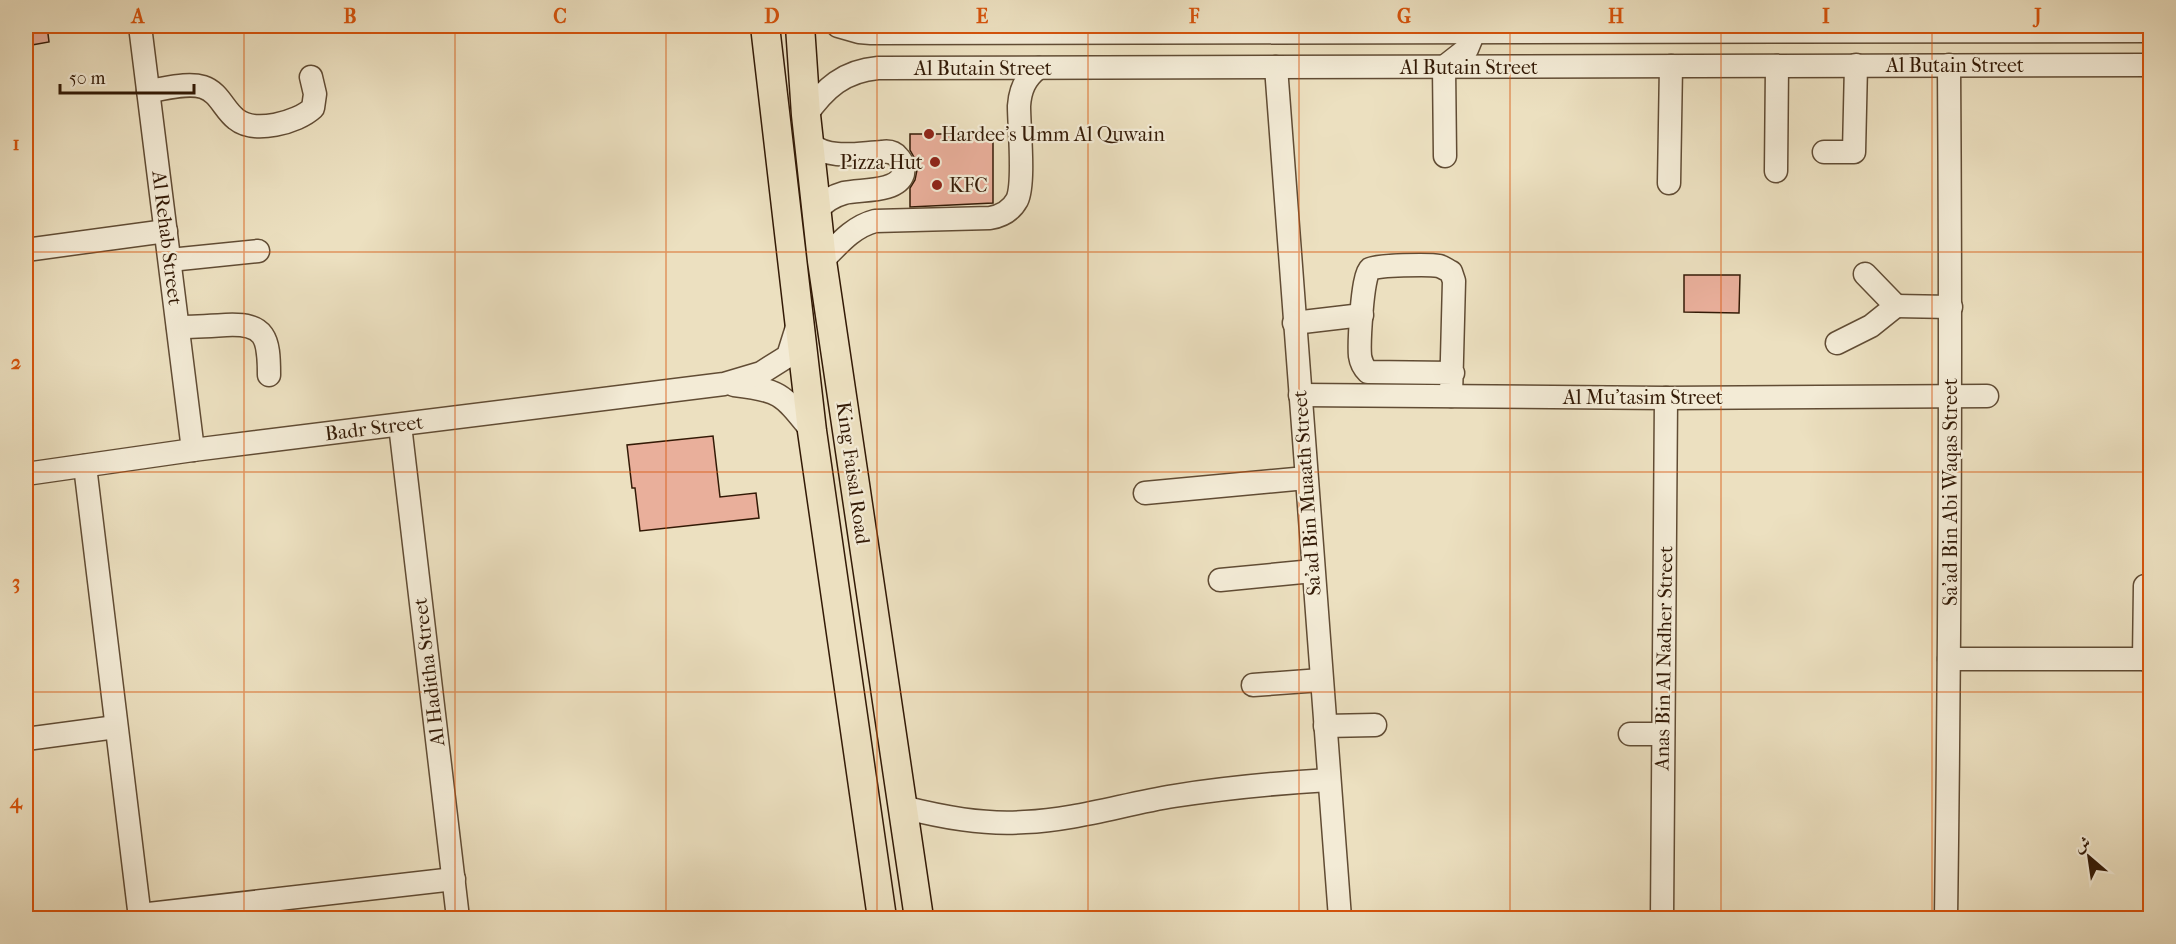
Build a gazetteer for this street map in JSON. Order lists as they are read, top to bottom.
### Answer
{
  "streets": {
    "main road": ["King Faisal Road"],
    "street": [
      "Al Butain Street",
      "Al Rehab Street",
      "Al Mu'tasim Street",
      "Badr Street",
      "Sa'ad Bin Abi Waqas Street",
      "Sa'ad Bin Muaath Street",
      "Anas Bin Al Nadher Street",
      "Al Haditha Street"
    ]
  },
  "crossings": [
    ["Al Butain Street", "King Faisal Road"],
    ["Al Butain Street", "Sa'ad Bin Abi Waqas Street"],
    ["Al Butain Street", "Sa'ad Bin Muaath Street"],
    ["Al Rehab Street", "Badr Street"],
    ["Al Mu'tasim Street", "Sa'ad Bin Abi Waqas Street"],
    ["Al Mu'tasim Street", "Sa'ad Bin Muaath Street"],
    ["Al Mu'tasim Street", "Anas Bin Al Nadher Street"],
    ["Badr Street", "King Faisal Road"],
    ["Badr Street", "Al Haditha Street"]
  ],
  "places": ["Hardee’s Umm Al Quwain", "Pizza Hut", "KFC"],
  "scale_bar": "50 m",
  "north": "top left",
  "grid": {
    "columns": [
      "A",
      "B",
      "C",
      "D",
      "E",
      "F",
      "G",
      "H",
      "I",
      "J"
    ],
    "rows": [
      "1",
      "2",
      "3",
      "4"
    ]
  }
}
